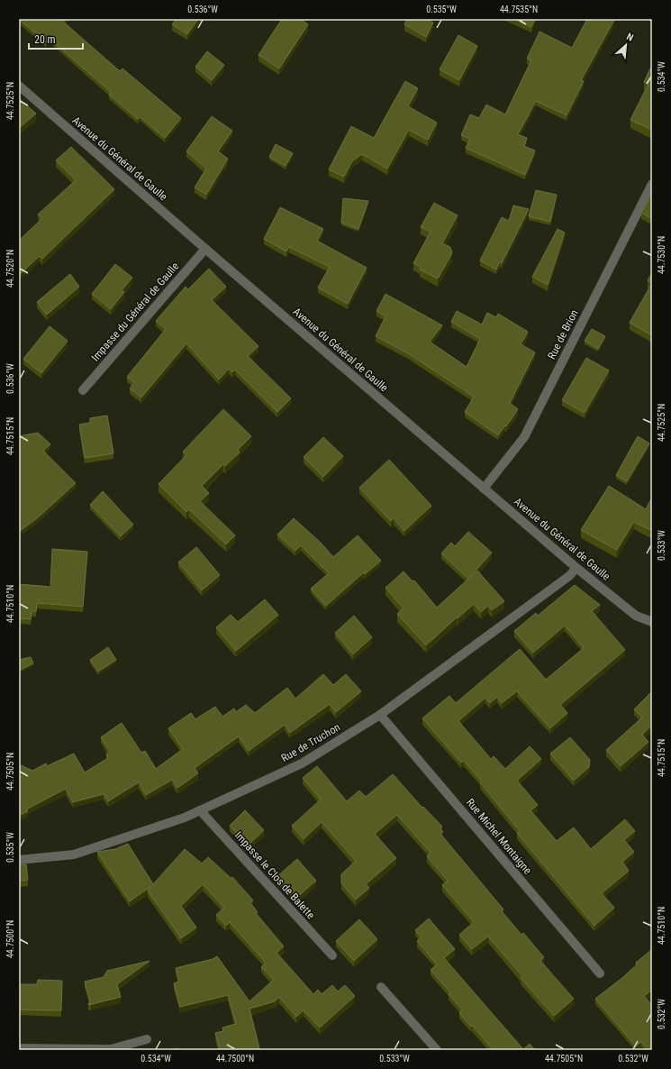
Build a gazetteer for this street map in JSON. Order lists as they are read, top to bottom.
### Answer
{
  "streets": {
    "street": [
      "Avenue du Général de Gaulle",
      "Impasse du Général de Gaulle",
      "Rue de Brion",
      "Rue de Truchon",
      "Rue Michel Montaigne",
      "Impasse le Clos de Balette"
    ]
  },
  "crossings": [
    ["Avenue du Général de Gaulle", "Impasse du Général de Gaulle"],
    ["Avenue du Général de Gaulle", "Rue de Brion"],
    ["Avenue du Général de Gaulle", "Rue de Truchon"],
    ["Rue de Truchon", "Rue Michel Montaigne"],
    ["Rue de Truchon", "Impasse le Clos de Balette"]
  ],
  "scale_bar": "20 m",
  "north": "top right",
  "coordinates": [
    "0.536°W",
    "0.535°W",
    "44.7535°N",
    "0.534°W",
    "44.7525°N",
    "44.7530°N",
    "44.7520°N",
    "44.7515°N",
    "0.533°W",
    "44.7510°N",
    "44.7505°N",
    "44.7500°N",
    "0.532°W"
  ]
}
